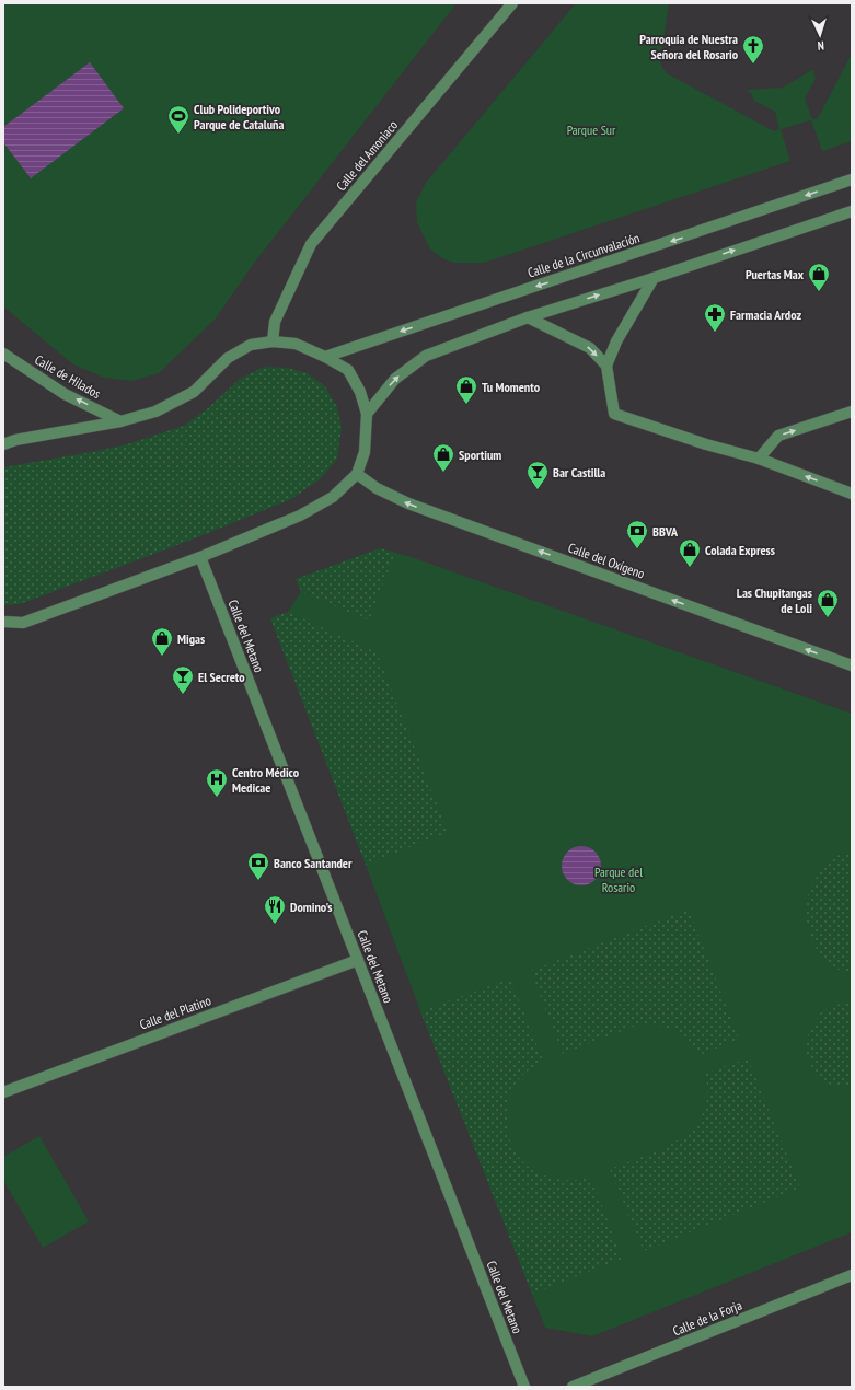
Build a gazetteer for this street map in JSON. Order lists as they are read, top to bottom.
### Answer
{
  "streets": {
    "street": [
      "Calle del Amoniaco",
      "Calle de la Circunvalación",
      "Calle de Hilados",
      "Calle del Oxígeno",
      "Calle del Metano",
      "Calle del Platino",
      "Calle de la Forja"
    ]
  },
  "crossings": [
    ["Calle del Metano", "Calle del Platino"]
  ],
  "one_way": ["Calle de Hilados", "Calle del Oxígeno"],
  "parks": ["Parque Sur", "Parque del Rosario"],
  "places": {
    "church": ["Parroquia de Nuestra Señora del Rosario"],
    "sports": ["Club Polideportivo Parque de Cataluña"],
    "shop": [
      "Puertas Max",
      "Tu Momento",
      "Sportium",
      "Colada Express",
      "Las Chupitangas de Loli",
      "Migas"
    ],
    "pharmacy": ["Farmacia Ardoz"],
    "bar": ["Bar Castilla", "El Secreto"],
    "bank": ["BBVA", "Banco Santander"],
    "hospital": ["Centro Médico Medicae"],
    "restaurant": ["Domino's"]
  },
  "north": "bottom"
}
